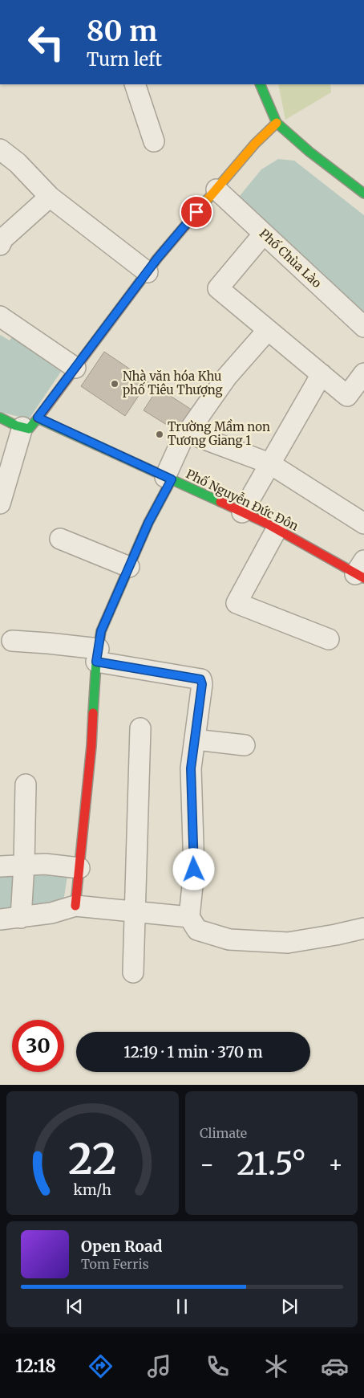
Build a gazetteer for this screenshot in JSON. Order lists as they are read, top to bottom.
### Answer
{
  "streets": {
    "street": ["Phố Chùa Lào", "Phố Nguyễn Đức Đôn"]
  },
  "places": ["Nhà văn hóa Khu phố Tiêu Thượng", "Trường Mầm non Tương Giang 1"],
  "page": {
    "turn": ["80 m", "Turn left"],
    "limit": "30",
    "trip": "12:19 · 1 min · 370 m",
    "tile": "Climate",
    "heat": ["−", "21.5°", "+"],
    "song": ["Open Road", "Tom Ferris"],
    "tabs": "12:18",
    "gauge": ["22", "km/h"]
  }
}
